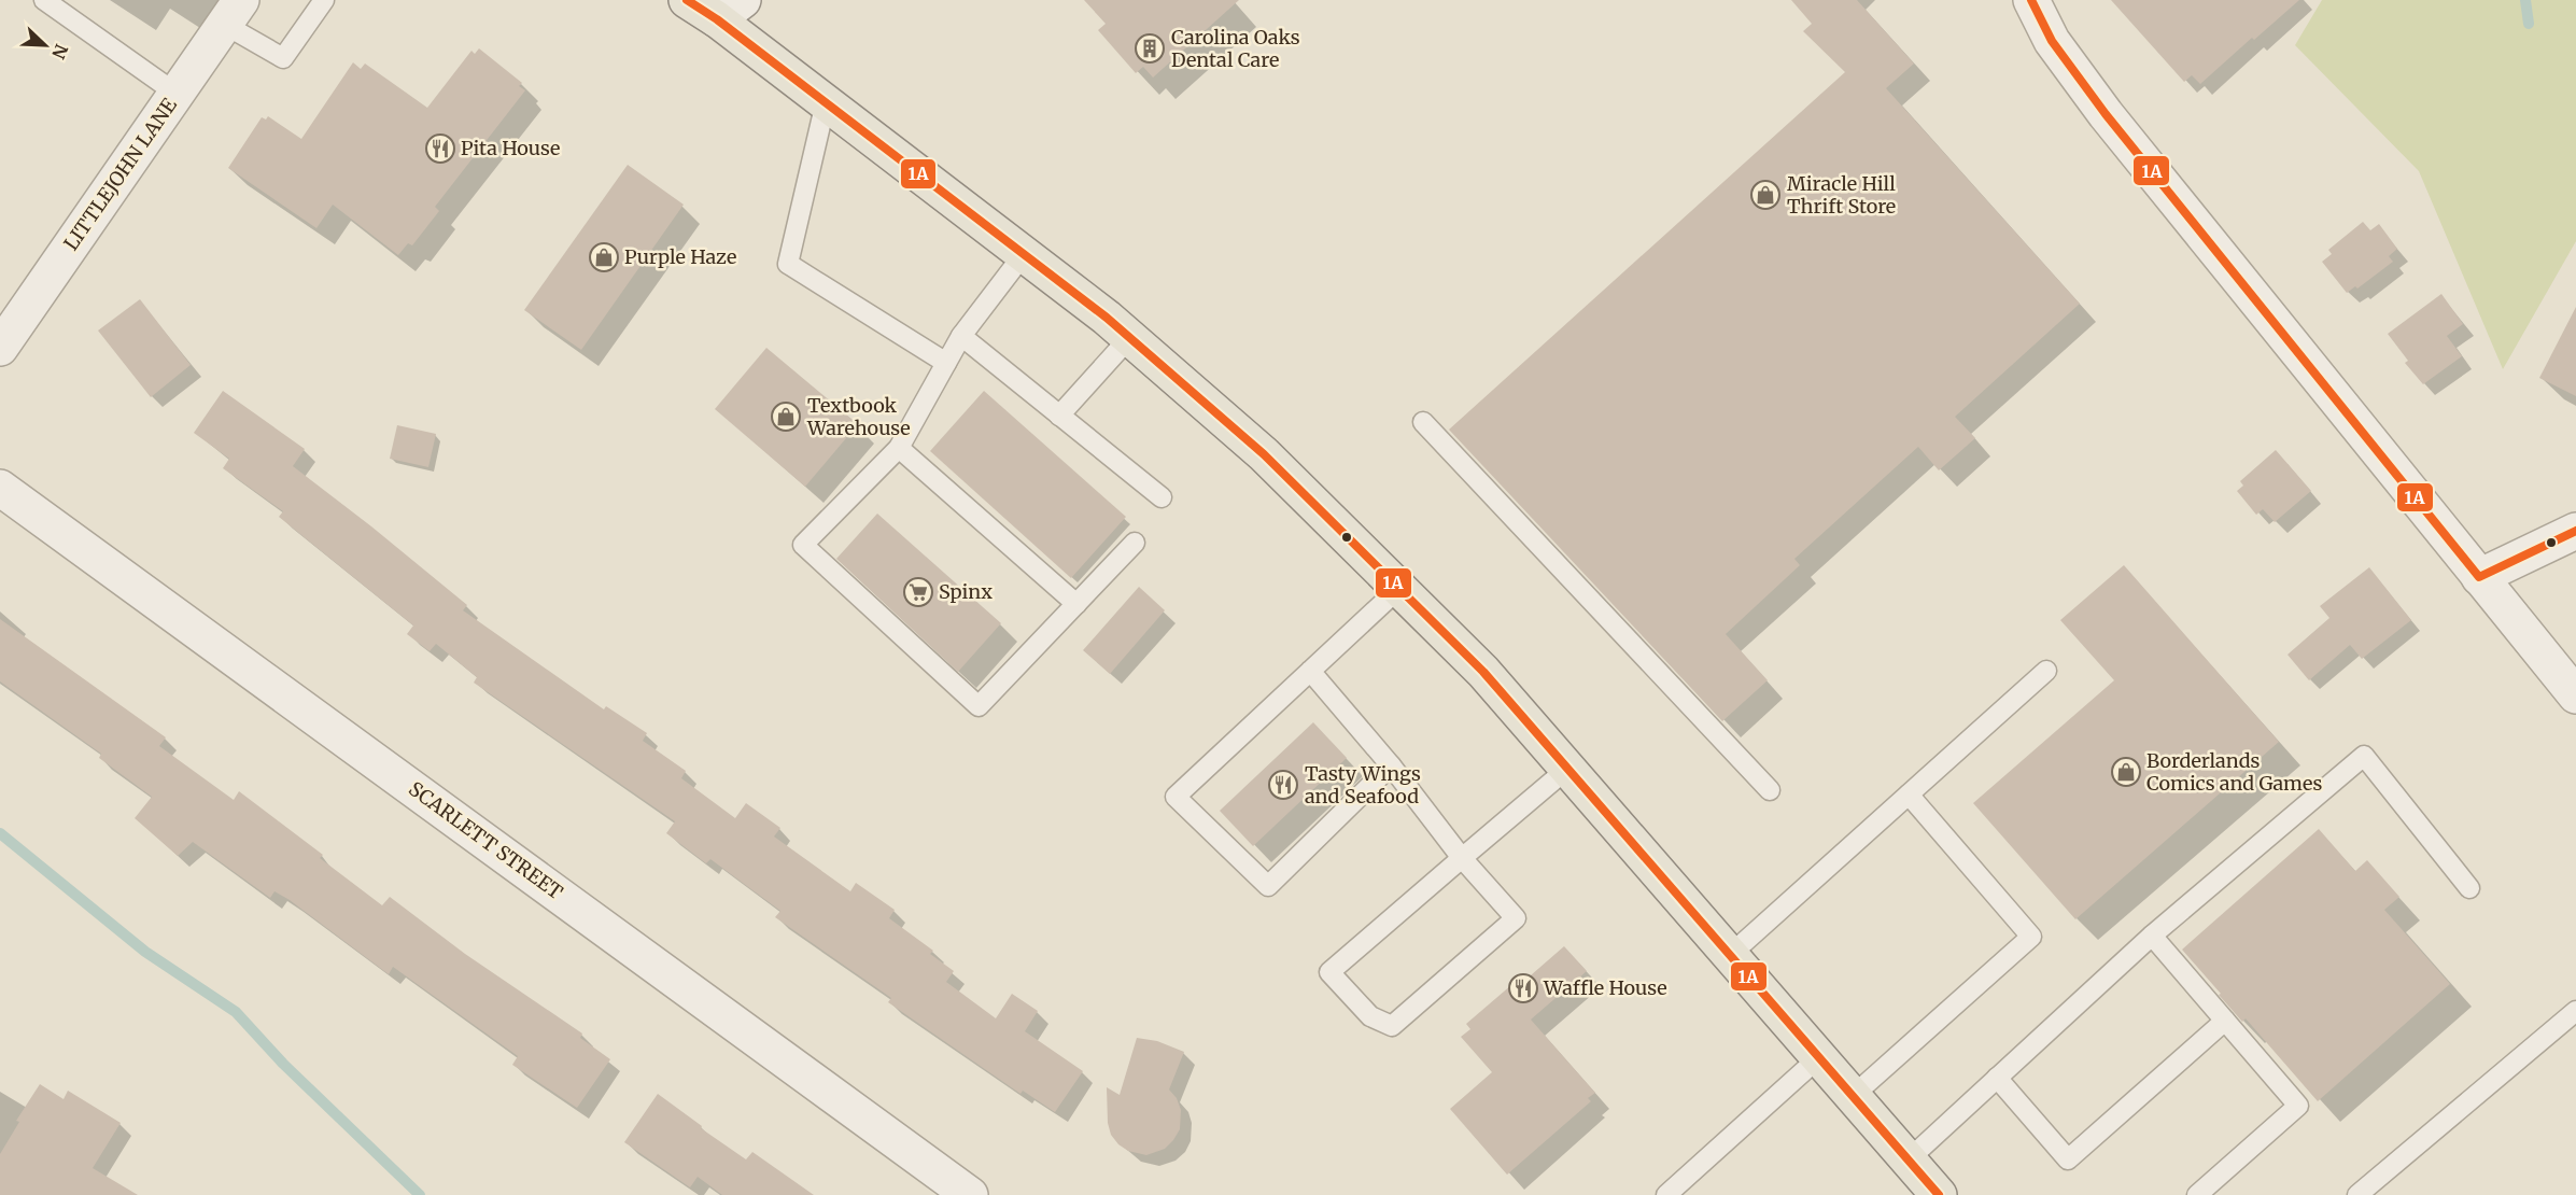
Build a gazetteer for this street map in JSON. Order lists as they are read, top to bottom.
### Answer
{
  "streets": {
    "street": ["LITTLEJOHN LANE", "SCARLETT STREET"]
  },
  "places": {
    "building": ["Carolina Oaks Dental Care"],
    "restaurant": ["Pita House", "Tasty Wings and Seafood", "Waffle House"],
    "shop": [
      "Miracle Hill Thrift Store",
      "Purple Haze",
      "Textbook Warehouse",
      "Borderlands Comics and Games"
    ],
    "supermarket": ["Spinx"]
  },
  "lines": ["transit line 1A"],
  "north": "bottom right"
}
